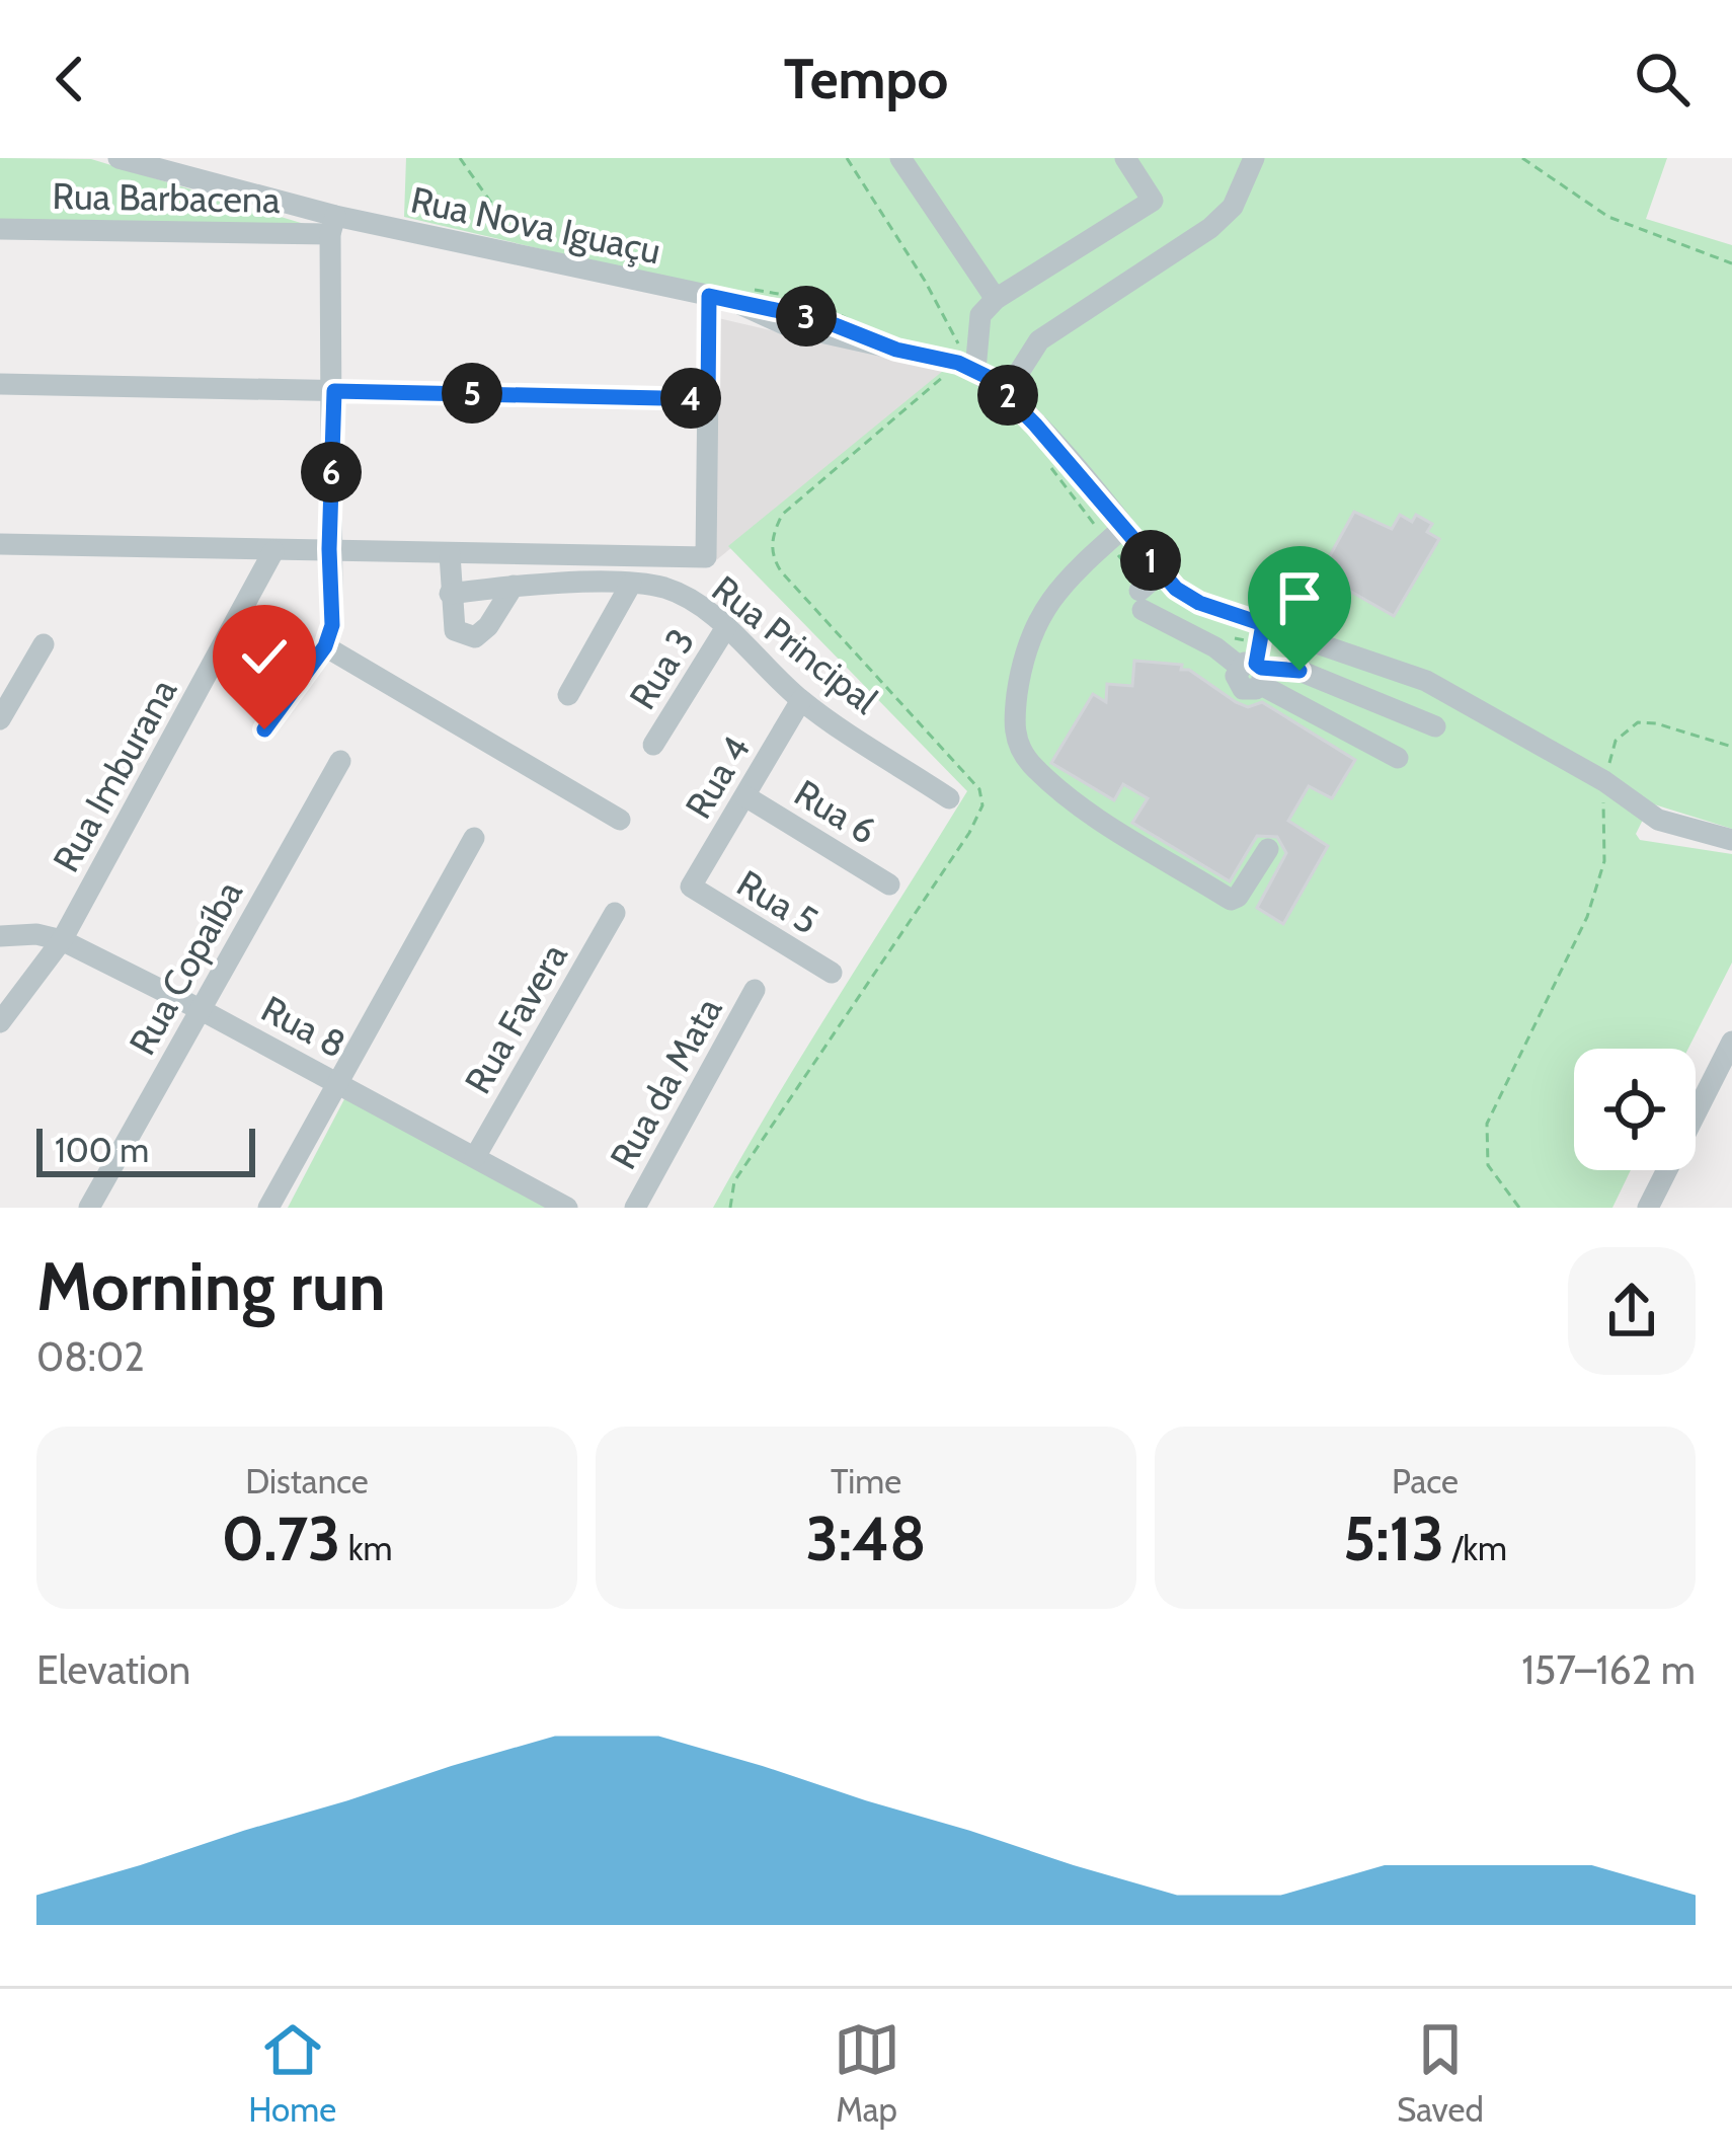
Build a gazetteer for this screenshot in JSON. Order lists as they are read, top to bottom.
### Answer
{
  "streets": {
    "street": [
      "Rua Barbacena",
      "Rua Nova Iguaçu",
      "Rua Principal",
      "Rua 3",
      "Rua Imburana",
      "Rua 4",
      "Rua 6",
      "Rua 5",
      "Rua Copaíba",
      "Rua Favera",
      "Rua 8",
      "Rua da Mata"
    ]
  },
  "crossings": [
    ["Rua Barbacena", "Rua Nova Iguaçu"],
    ["Rua Principal", "Rua 3"],
    ["Rua Principal", "Rua 4"],
    ["Rua Imburana", "Rua 8"],
    ["Rua 4", "Rua 6"],
    ["Rua 4", "Rua 5"],
    ["Rua Copaíba", "Rua 8"],
    ["Rua Favera", "Rua 8"]
  ],
  "scale_bar": "100 m",
  "page": {
    "header": "Tempo",
    "pins": [
      "3",
      "5",
      "2",
      "4",
      "6",
      "1"
    ],
    "scale": "100 m",
    "heading": ["Morning run", "08:02"],
    "stats": [
      ["Distance", "0.73 km"],
      ["Time", "3:48"],
      ["Pace", "5:13 /km"]
    ],
    "chart": ["Elevation", "157–162 m"],
    "tabs": ["Home", "Map", "Saved"]
  }
}
